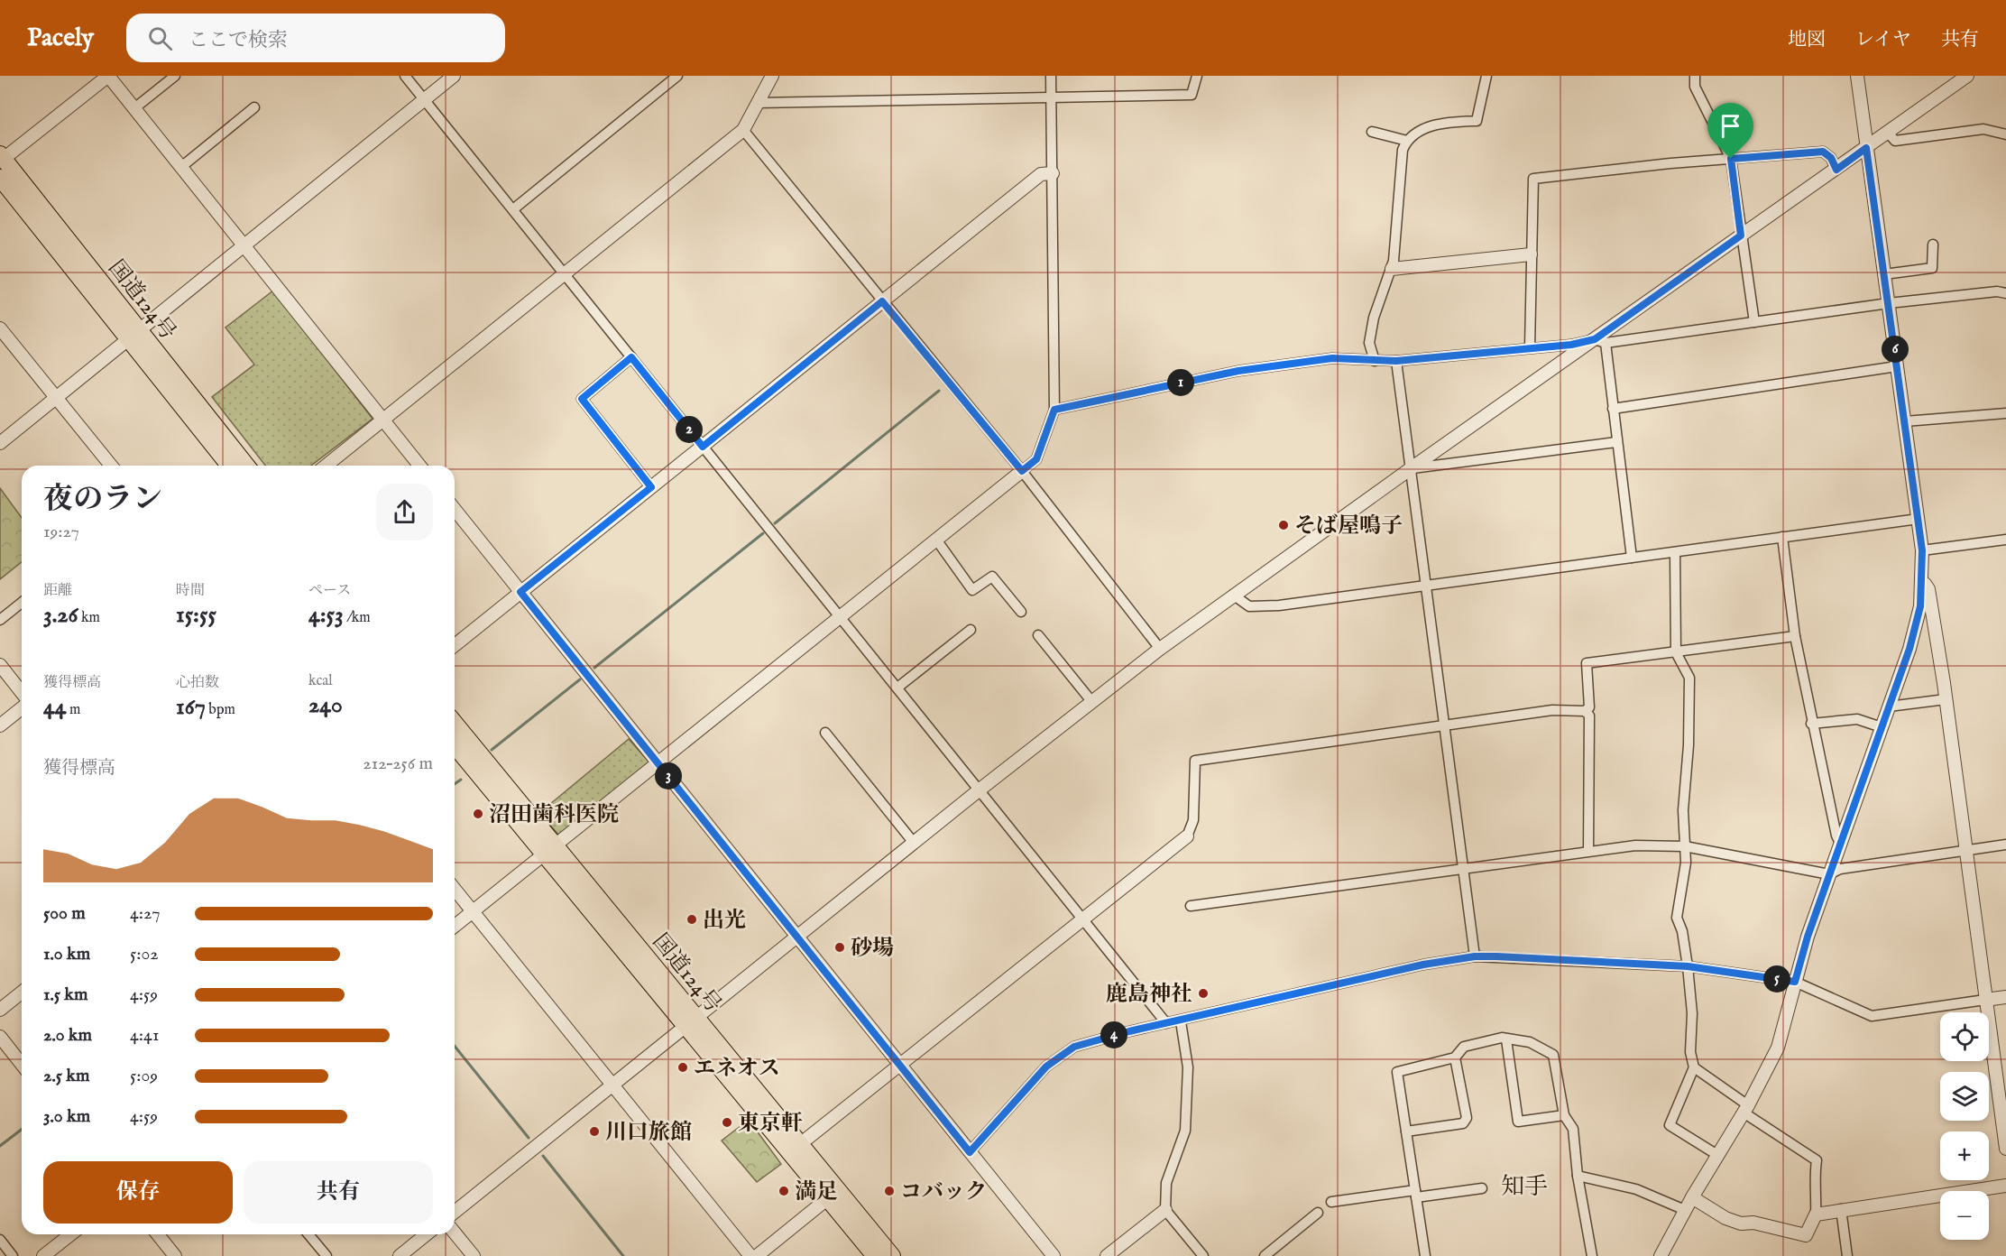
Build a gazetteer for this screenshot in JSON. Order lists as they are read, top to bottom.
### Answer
{
  "streets": {
    "highway": ["国道124号"]
  },
  "districts": ["知手"],
  "places": [
    "そば屋鳴子",
    "沼田歯科医院",
    "出光",
    "砂場",
    "鹿島神社",
    "エネオス",
    "東京軒",
    "川口旅館",
    "満足",
    "コバック"
  ],
  "page": {
    "header": "Pacely",
    "search": "ここで検索",
    "nav": ["地図", "レイヤ", "共有"],
    "pins": [
      "6",
      "1",
      "2",
      "3",
      "5",
      "4"
    ],
    "heading": ["夜のラン", "19:27"],
    "stats": [
      ["距離", "3.26 km"],
      ["時間", "15:55"],
      ["ペース", "4:53 /km"],
      ["獲得標高", "44 m"],
      ["心拍数", "167 bpm"],
      ["kcal", "240"]
    ],
    "chart": ["獲得標高", "212–256 m"],
    "list": [
      {
        "name": "500 m",
        "note": "4:27"
      },
      {
        "name": "1.0 km",
        "note": "5:02"
      },
      {
        "name": "1.5 km",
        "note": "4:59"
      },
      {
        "name": "2.0 km",
        "note": "4:41"
      },
      {
        "name": "2.5 km",
        "note": "5:09"
      },
      {
        "name": "3.0 km",
        "note": "4:59"
      }
    ],
    "map_buttons": ["+", "−"],
    "buttons": ["保存", "共有"]
  }
}
